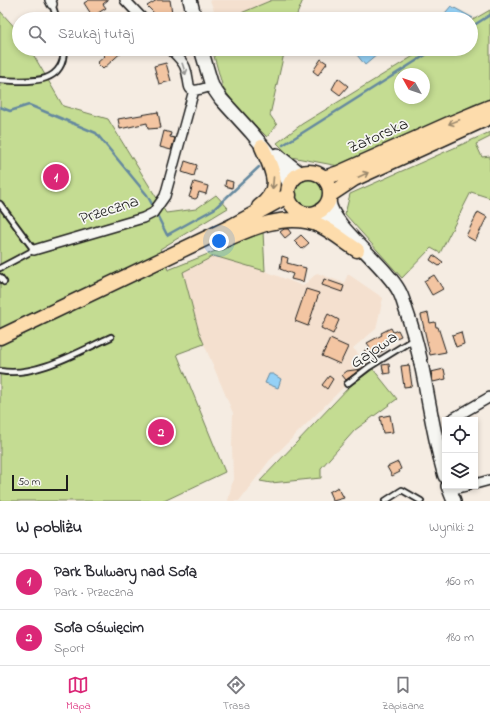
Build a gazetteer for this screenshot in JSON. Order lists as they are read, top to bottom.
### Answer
{
  "streets": {
    "main road": ["Zatorska"],
    "street": ["Przeczna"],
    "lane": ["Gajowa"]
  },
  "scale_bar": "50 m",
  "north": "top left",
  "page": {
    "search": "Szukaj tutaj",
    "pins": ["1", "2"],
    "scale": "50 m",
    "heading": ["W pobliżu", "Wyniki: 2"],
    "list": [
      {
        "mark": "1",
        "name": "Park Bulwary nad Sołą",
        "note": "Park · Przeczna",
        "value": "160 m"
      },
      {
        "mark": "2",
        "name": "Soła Oświęcim",
        "note": "Sport",
        "value": "180 m"
      }
    ],
    "nav": ["Mapa", "Trasa", "Zapisane"]
  }
}
